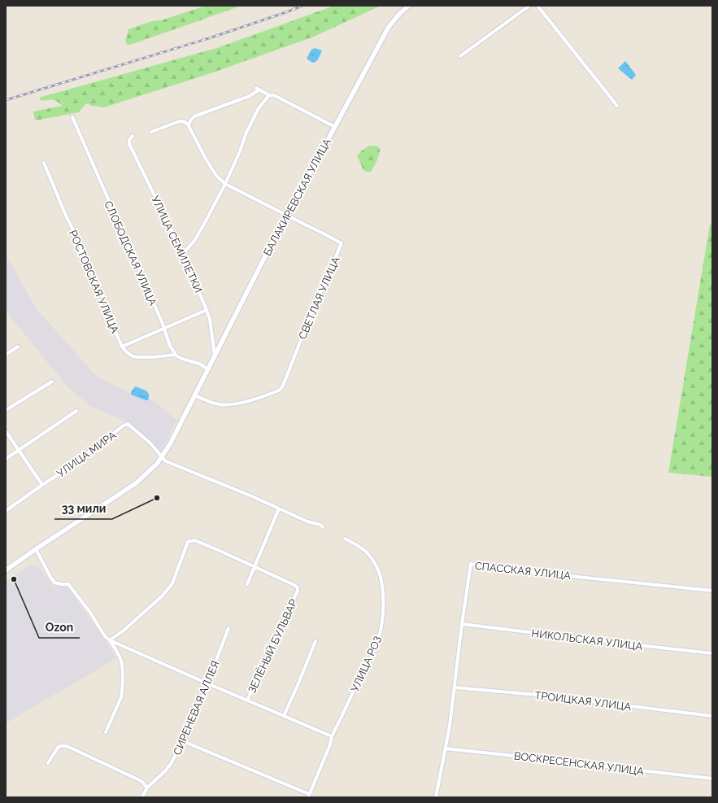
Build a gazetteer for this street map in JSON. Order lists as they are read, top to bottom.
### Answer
{
  "streets": {
    "street": [
      "БАЛАКИРЕВСКАЯ УЛИЦА",
      "УЛИЦА СЕМИЛЕТКИ",
      "СЛОБОДСКАЯ УЛИЦА",
      "РОСТОВСКАЯ УЛИЦА",
      "СВЕТЛАЯ УЛИЦА",
      "УЛИЦА МИРА",
      "СПАССКАЯ УЛИЦА",
      "НИКОЛЬСКАЯ УЛИЦА",
      "ЗЕЛЁНЫЙ БУЛЬВАР",
      "УЛИЦА РОЗ",
      "ТРОИЦКАЯ УЛИЦА",
      "СИРЕНЕВАЯ АЛЛЕЯ",
      "ВОСКРЕСЕНСКАЯ УЛИЦА"
    ]
  },
  "crossings": [
    ["БАЛАКИРЕВСКАЯ УЛИЦА", "УЛИЦА СЕМИЛЕТКИ"],
    ["БАЛАКИРЕВСКАЯ УЛИЦА", "СВЕТЛАЯ УЛИЦА"],
    ["БАЛАКИРЕВСКАЯ УЛИЦА", "УЛИЦА МИРА"],
    ["СЛОБОДСКАЯ УЛИЦА", "РОСТОВСКАЯ УЛИЦА"],
    ["СПАССКАЯ УЛИЦА", "НИКОЛЬСКАЯ УЛИЦА"],
    ["СПАССКАЯ УЛИЦА", "ТРОИЦКАЯ УЛИЦА"],
    ["СПАССКАЯ УЛИЦА", "ВОСКРЕСЕНСКАЯ УЛИЦА"],
    ["ЗЕЛЁНЫЙ БУЛЬВАР", "УЛИЦА РОЗ"],
    ["ЗЕЛЁНЫЙ БУЛЬВАР", "СИРЕНЕВАЯ АЛЛЕЯ"]
  ],
  "places": ["33 мили", "Ozon"]
}
